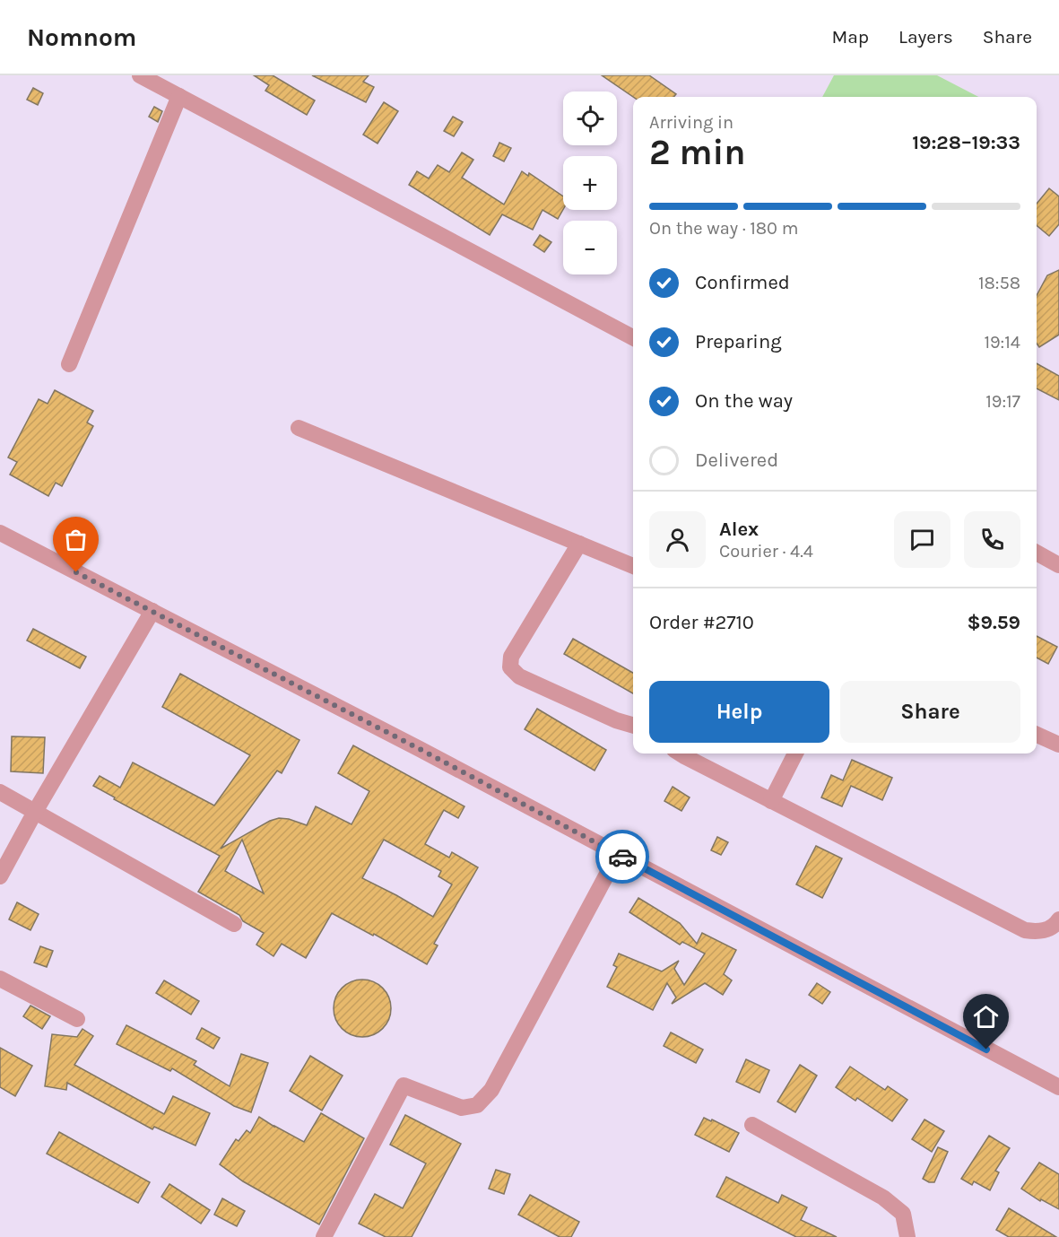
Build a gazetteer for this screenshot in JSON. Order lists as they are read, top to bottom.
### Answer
{
  "page": {
    "header": "Nomnom",
    "nav": ["Map", "Layers", "Share"],
    "map_buttons": ["+", "−"],
    "heading": ["2 min", "Arriving in", "19:28–19:33"],
    "panel": [
      "Alex",
      "Courier · 4.4",
      "Order #2710",
      "$9.59"
    ],
    "bar": "On the way · 180 m",
    "list": [
      ["Confirmed", "18:58"],
      ["Preparing", "19:14"],
      ["On the way", "19:17"],
      "Delivered"
    ],
    "buttons": ["Help", "Share"]
  }
}
